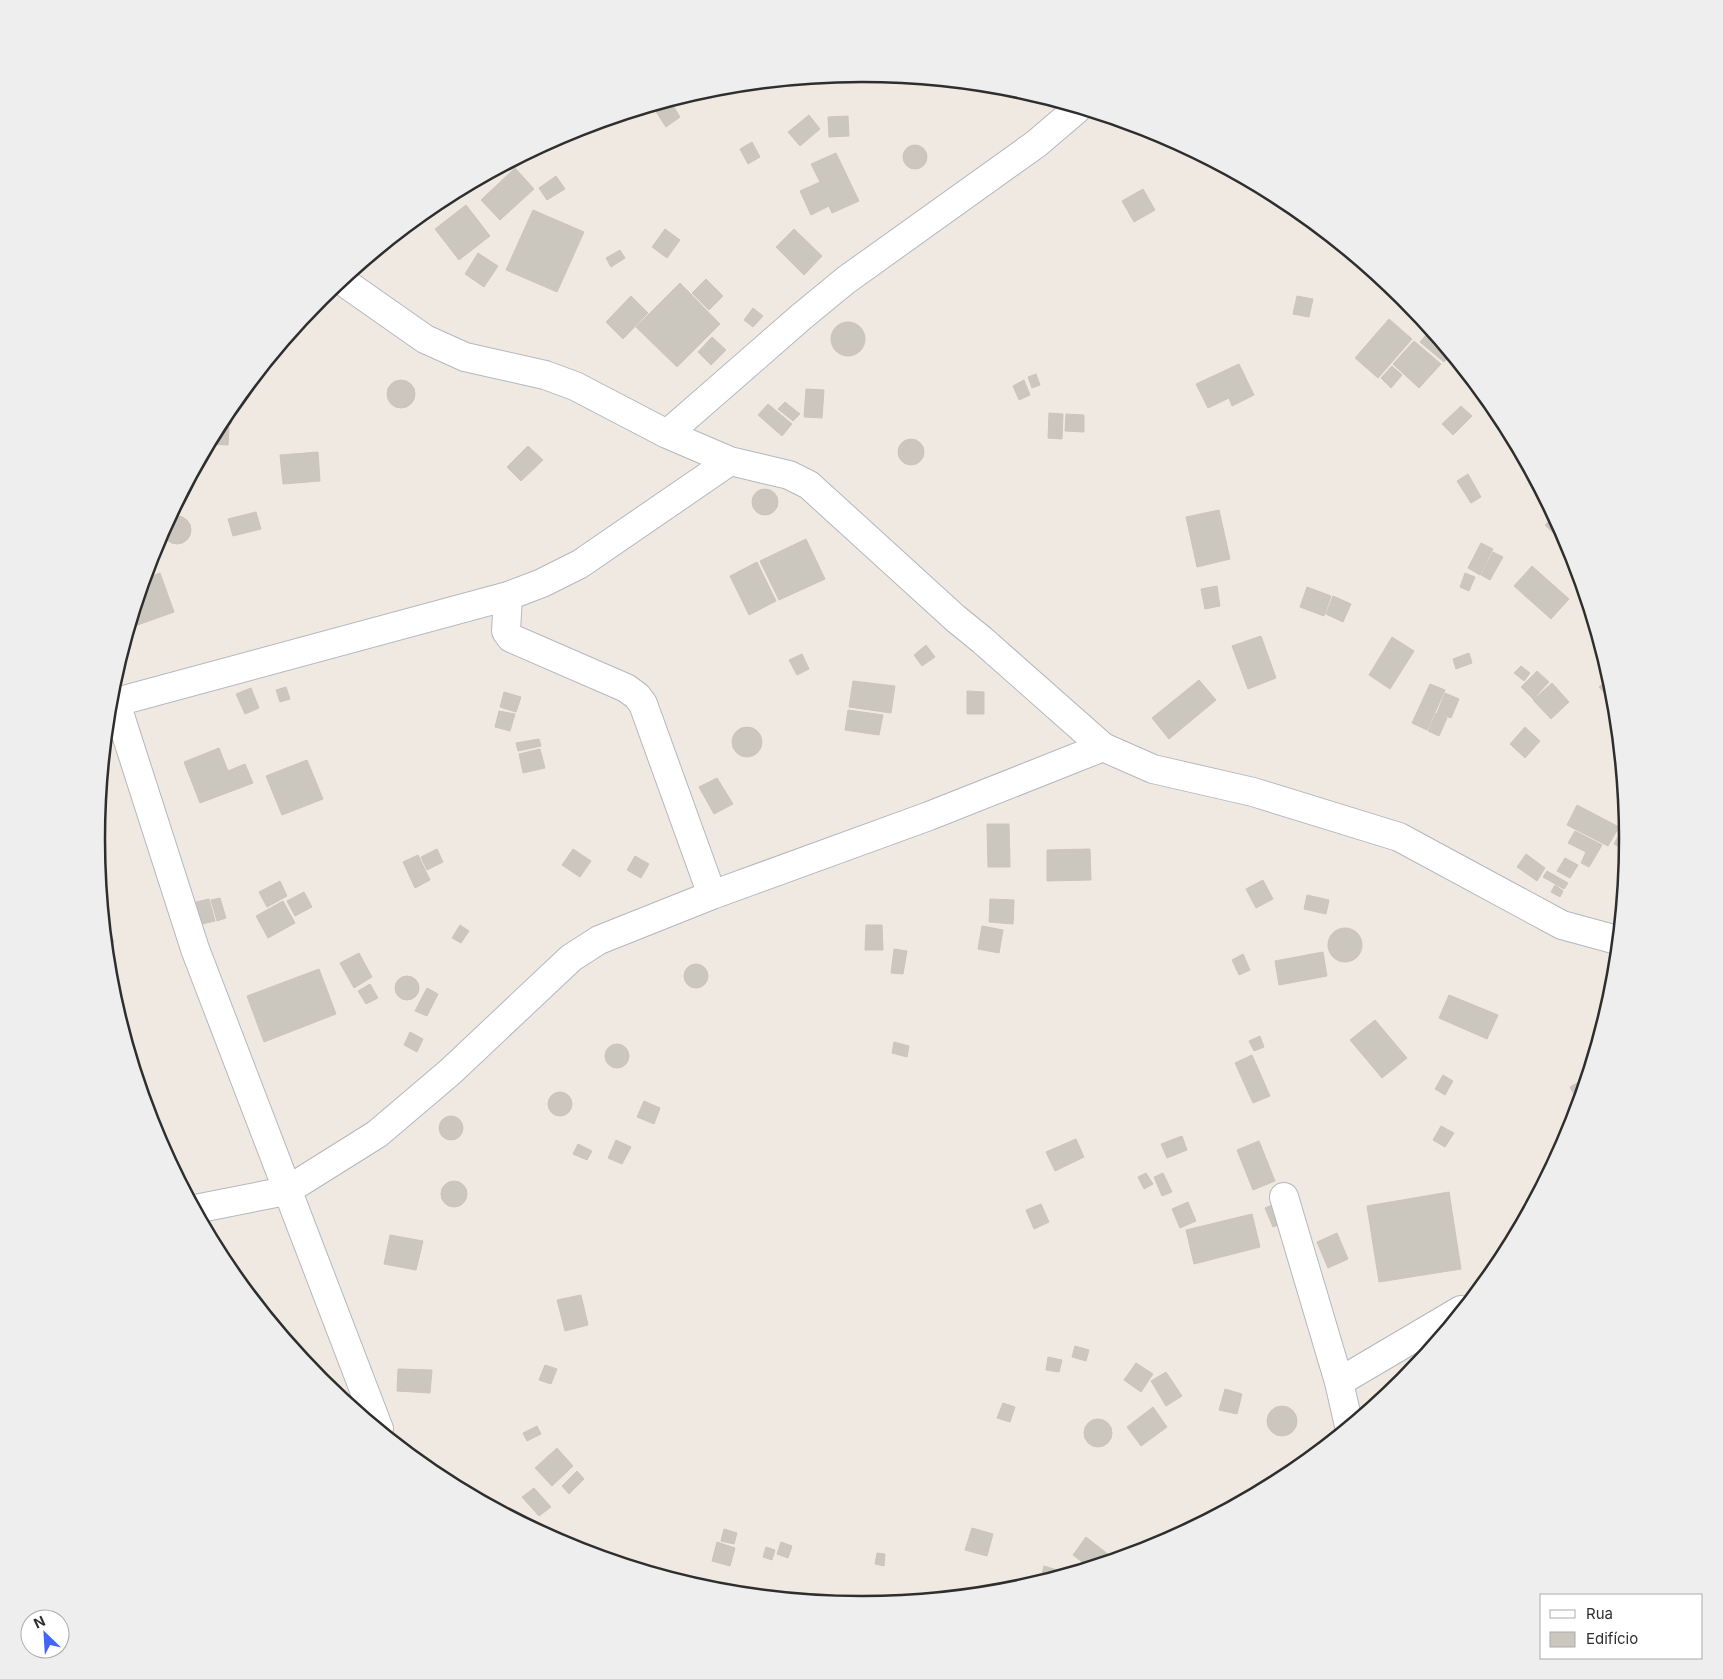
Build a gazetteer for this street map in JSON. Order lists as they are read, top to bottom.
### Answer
{
  "legend": ["Rua", "Edifício"],
  "north": "top left"
}
